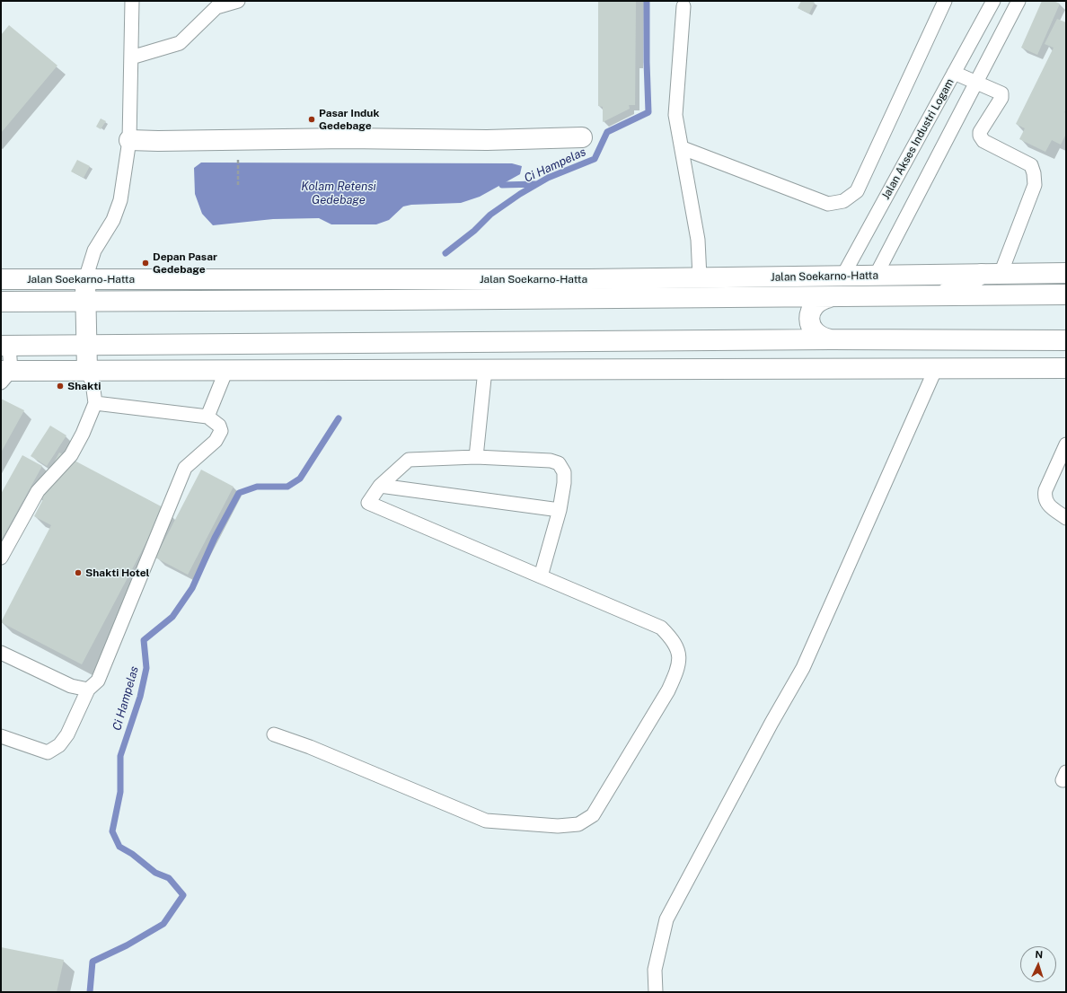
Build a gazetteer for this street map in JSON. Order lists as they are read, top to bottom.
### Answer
{
  "streets": {
    "main road": ["Jalan Soekarno-Hatta"],
    "lane": ["Jalan Akses Industri Logam"]
  },
  "crossings": [
    ["Jalan Akses Industri Logam", "Jalan Soekarno-Hatta"]
  ],
  "water": ["Ci Hampelas", "Kolam Retensi Gedebage"],
  "places": [
    "Pasar Induk Gedebage",
    "Depan Pasar Gedebage",
    "Shakti",
    "Shakti Hotel"
  ],
  "north": "top"
}
